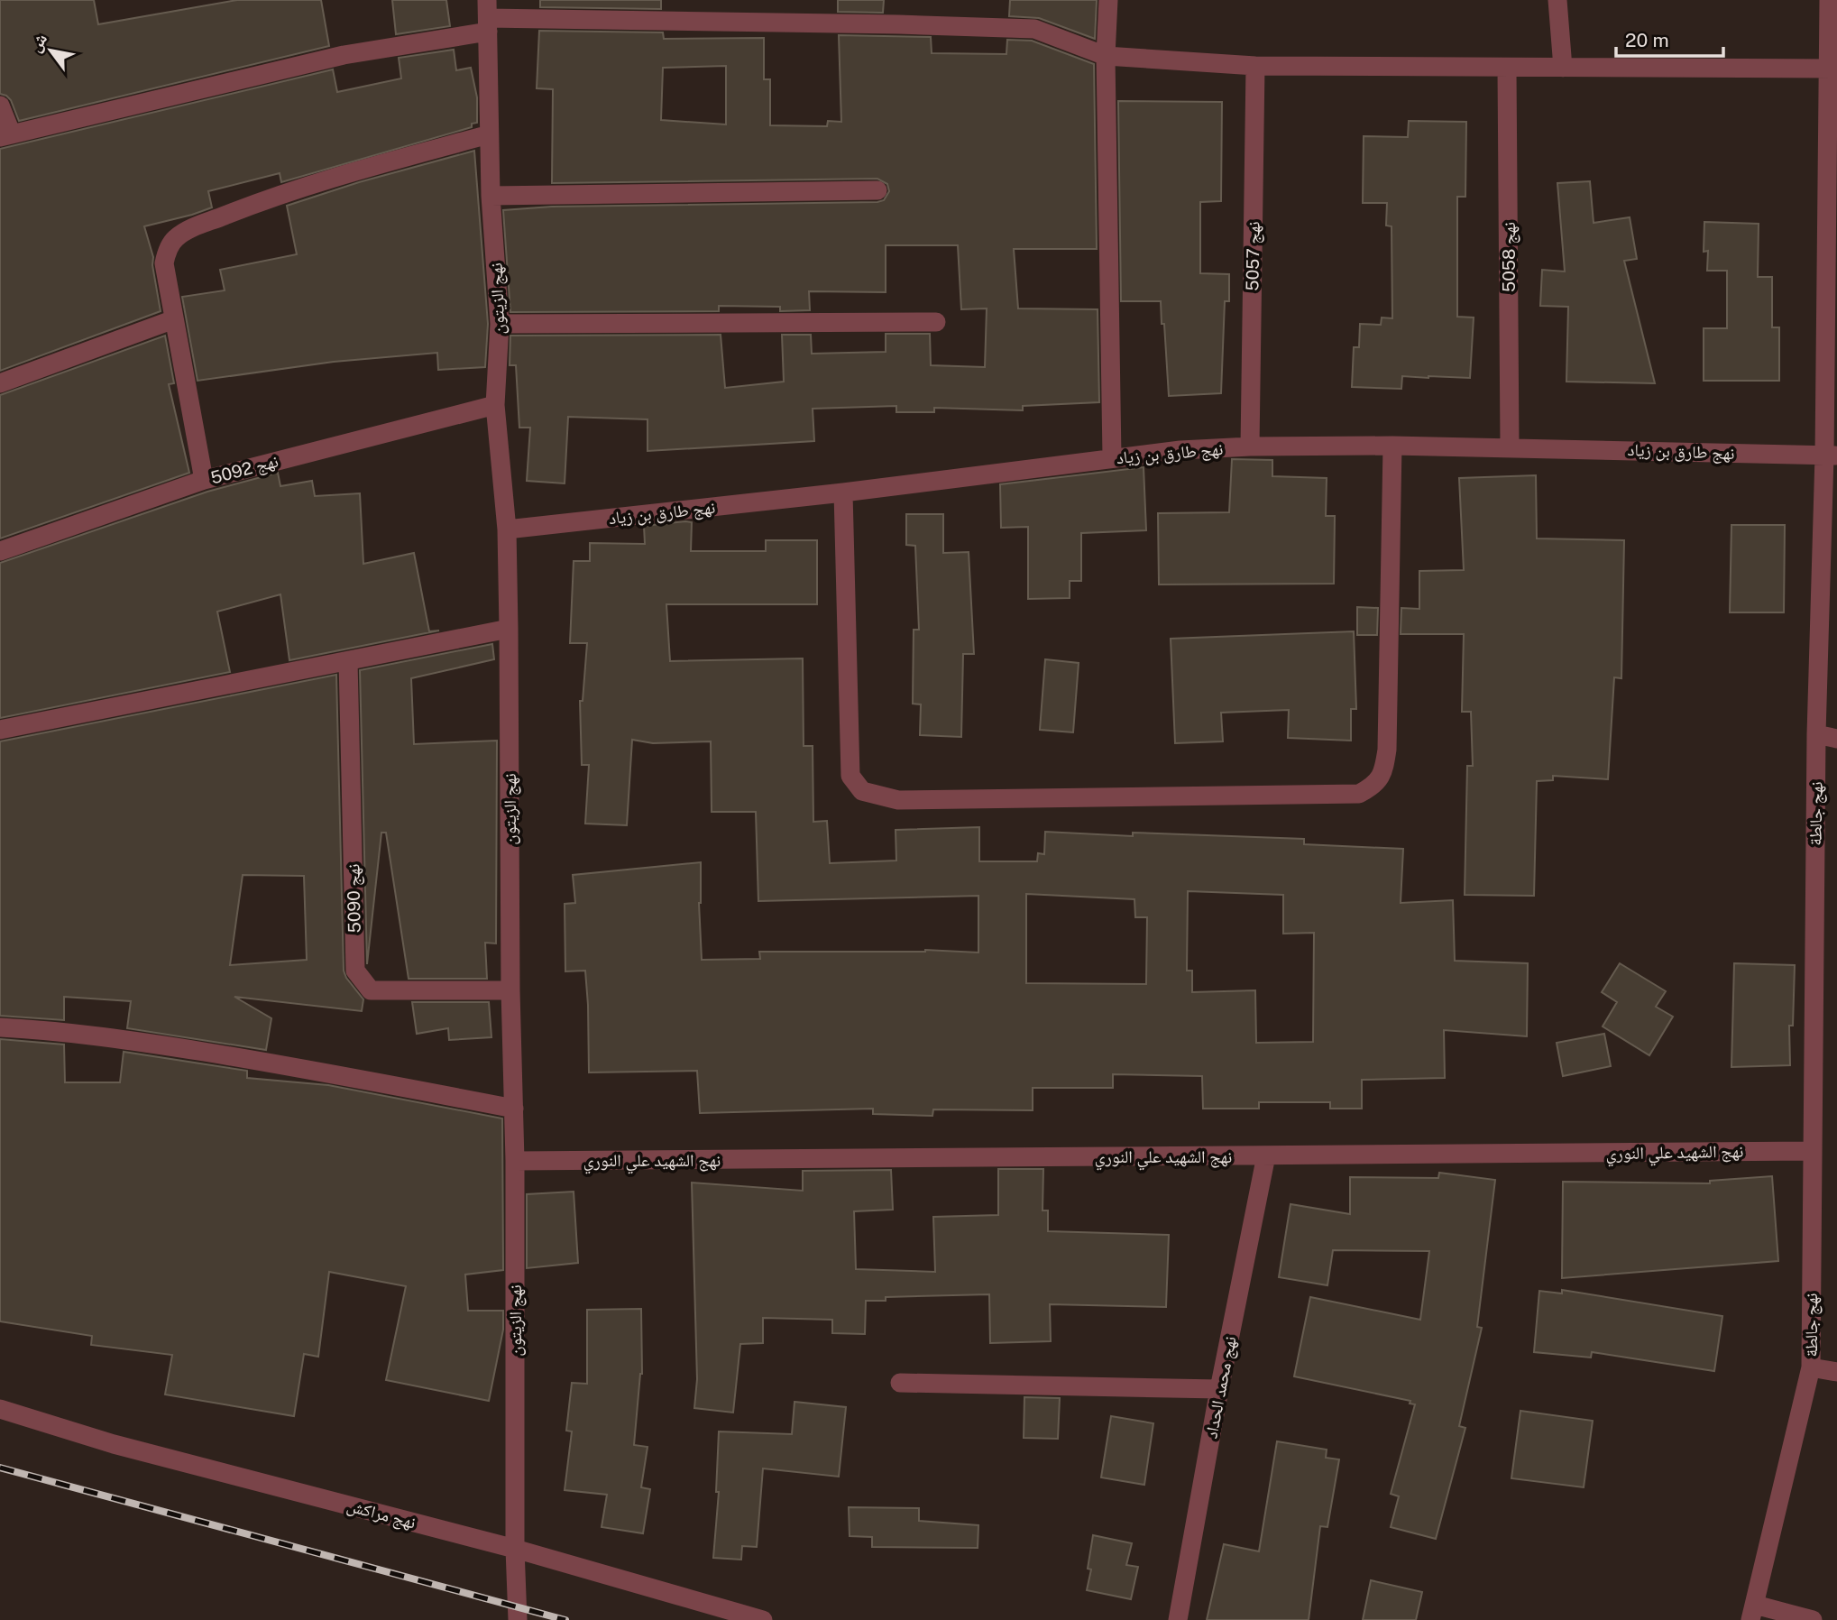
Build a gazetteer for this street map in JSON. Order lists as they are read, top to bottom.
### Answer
{
  "streets": {
    "street": [
      "نهج 5057",
      "نهج 5058",
      "نهج الزيتون",
      "نهج طارق بن زياد",
      "نهج 5092",
      "نهج جالطة",
      "نهج 5090",
      "نهج الشهيد علي النوري",
      "نهج محمد الحداد",
      "نهج مراكش"
    ]
  },
  "crossings": [
    ["نهج 5057", "نهج طارق بن زياد"],
    ["نهج 5058", "نهج طارق بن زياد"],
    ["نهج الزيتون", "نهج طارق بن زياد"],
    ["نهج الزيتون", "نهج 5092"],
    ["نهج الزيتون", "نهج 5090"],
    ["نهج الزيتون", "نهج الشهيد علي النوري"],
    ["نهج الزيتون", "نهج مراكش"],
    ["نهج طارق بن زياد", "نهج جالطة"],
    ["نهج جالطة", "نهج الشهيد علي النوري"],
    ["نهج الشهيد علي النوري", "نهج محمد الحداد"]
  ],
  "scale_bar": "20 m",
  "north": "top left"
}
